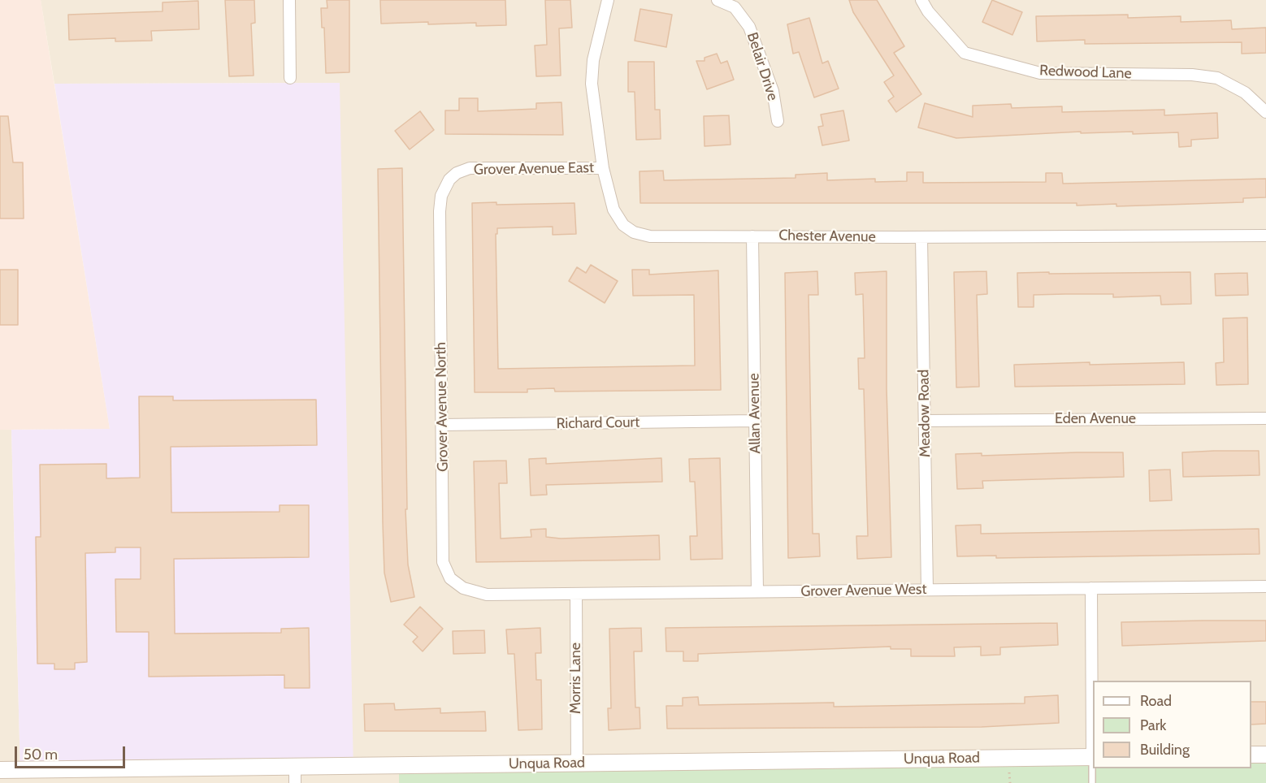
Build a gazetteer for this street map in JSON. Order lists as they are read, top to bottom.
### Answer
{
  "streets": {
    "street": [
      "Belair Drive",
      "Redwood Lane",
      "Grover Avenue East",
      "Chester Avenue",
      "Grover Avenue North",
      "Allan Avenue",
      "Meadow Road",
      "Eden Avenue",
      "Richard Court",
      "Grover Avenue West",
      "Morris Lane",
      "Unqua Road"
    ]
  },
  "crossings": [
    ["Grover Avenue East", "Chester Avenue"],
    ["Grover Avenue East", "Grover Avenue North"],
    ["Chester Avenue", "Allan Avenue"],
    ["Chester Avenue", "Meadow Road"],
    ["Grover Avenue North", "Richard Court"],
    ["Grover Avenue North", "Grover Avenue West"],
    ["Allan Avenue", "Richard Court"],
    ["Allan Avenue", "Grover Avenue West"],
    ["Meadow Road", "Eden Avenue"],
    ["Meadow Road", "Grover Avenue West"],
    ["Grover Avenue West", "Morris Lane"],
    ["Morris Lane", "Unqua Road"]
  ],
  "legend": ["Road", "Park", "Building"],
  "scale_bar": "50 m"
}
